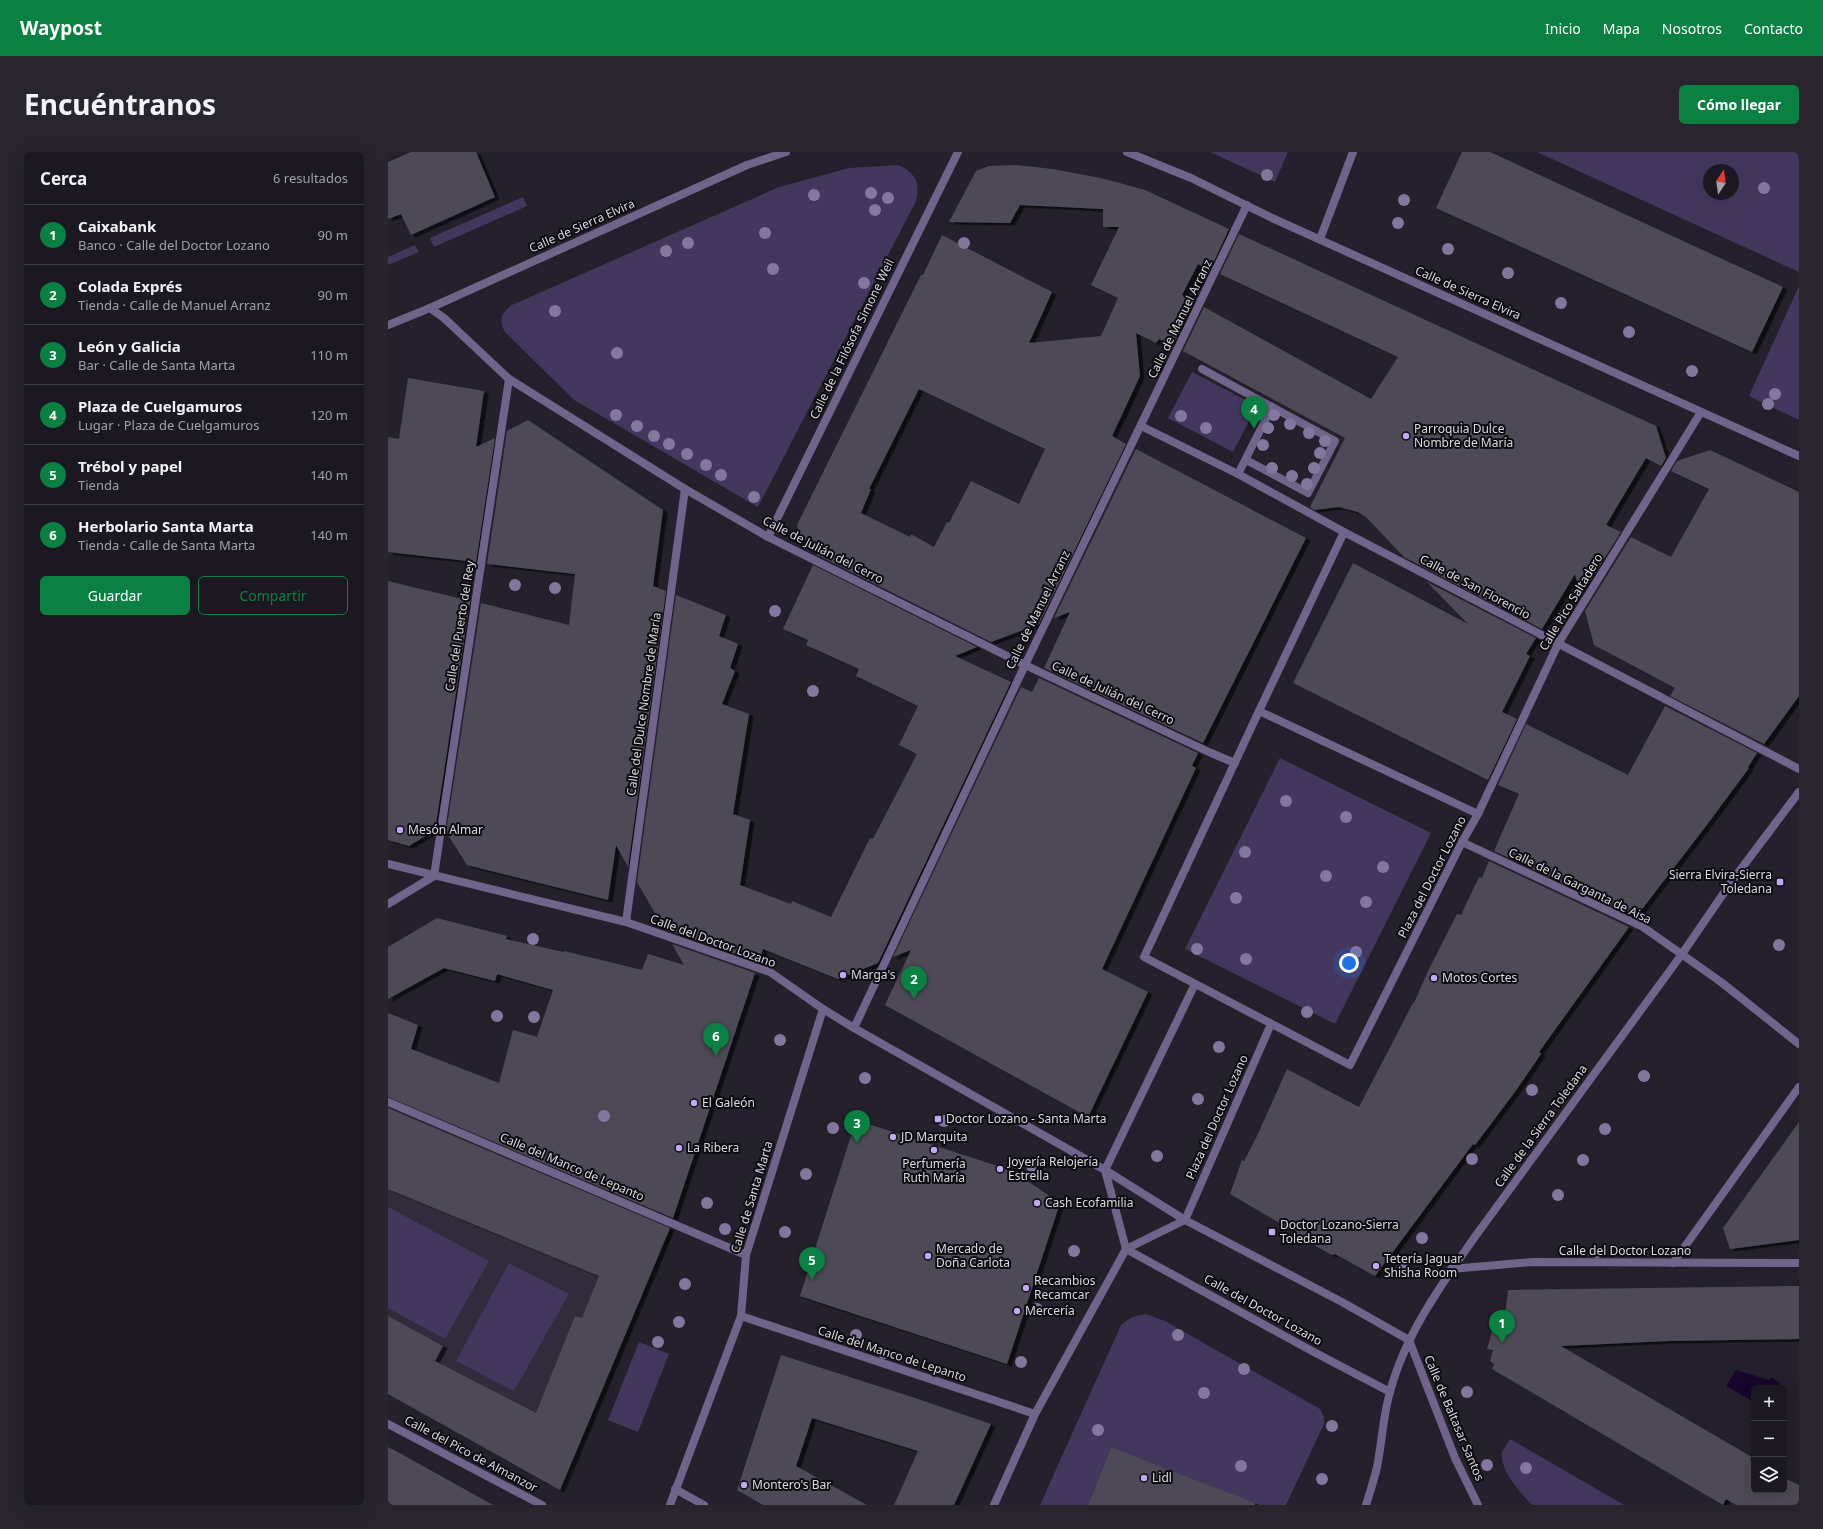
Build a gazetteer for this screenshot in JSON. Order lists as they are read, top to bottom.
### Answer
{
  "streets": {
    "street": [
      "Calle de Sierra Elvira",
      "Calle de Manuel Arranz",
      "Calle de la Filósofa Simone Weil",
      "Calle de Julián del Cerro",
      "Calle de San Florencio",
      "Calle Pico Saltadero",
      "Calle del Puerto del Rey",
      "Calle del Dulce Nombre de María",
      "Plaza del Doctor Lozano",
      "Calle de la Garganta de Aisa",
      "Calle del Doctor Lozano",
      "Calle de la Sierra Toledana",
      "Calle del Manco de Lepanto",
      "Calle de Santa Marta",
      "Calle de Baltasar Santos",
      "Calle del Pico de Almanzor"
    ]
  },
  "crossings": [
    ["Calle de Sierra Elvira", "Calle de Manuel Arranz"],
    ["Calle de Sierra Elvira", "Calle de Julián del Cerro"],
    ["Calle de Sierra Elvira", "Calle Pico Saltadero"],
    ["Calle de Manuel Arranz", "Calle de Julián del Cerro"],
    ["Calle de Manuel Arranz", "Calle de San Florencio"],
    ["Calle de Manuel Arranz", "Calle del Doctor Lozano"],
    ["Calle de la Filósofa Simone Weil", "Calle de Julián del Cerro"],
    ["Calle de Julián del Cerro", "Calle del Puerto del Rey"],
    ["Calle de Julián del Cerro", "Calle del Dulce Nombre de María"],
    ["Calle de Julián del Cerro", "Plaza del Doctor Lozano"],
    ["Calle de San Florencio", "Calle Pico Saltadero"],
    ["Calle de San Florencio", "Plaza del Doctor Lozano"],
    ["Calle Pico Saltadero", "Plaza del Doctor Lozano"],
    ["Calle del Puerto del Rey", "Calle del Doctor Lozano"],
    ["Calle del Dulce Nombre de María", "Calle del Doctor Lozano"],
    ["Plaza del Doctor Lozano", "Calle de la Garganta de Aisa"],
    ["Plaza del Doctor Lozano", "Calle del Doctor Lozano"],
    ["Calle de la Garganta de Aisa", "Calle de la Sierra Toledana"],
    ["Calle del Doctor Lozano", "Calle de la Sierra Toledana"],
    ["Calle del Doctor Lozano", "Calle de Santa Marta"],
    ["Calle del Doctor Lozano", "Calle de Baltasar Santos"],
    ["Calle de la Sierra Toledana", "Calle de Baltasar Santos"],
    ["Calle del Manco de Lepanto", "Calle de Santa Marta"]
  ],
  "places": {
    "other": [
      "Parroquia Dulce Nombre de María",
      "Mesón Almar",
      "Marga's",
      "Motos Cortes",
      "El Galeón",
      "JD Marquita",
      "La Ribera",
      "Perfumería Ruth María",
      "Joyería Relojería Estrella",
      "Cash Ecofamilia",
      "Mercado de Doña Carlota",
      "Tetería Jaguar Shisha Room",
      "Recambios Recamcar",
      "Mercería",
      "Lidl",
      "Montero's Bar"
    ],
    "transit": ["Sierra Elvira-Sierra Toledana", "Doctor Lozano - Santa Marta", "Doctor Lozano-Sierra Toledana"]
  },
  "north": "top",
  "page": {
    "header": "Waypost",
    "nav": [
      "Inicio",
      "Mapa",
      "Nosotros",
      "Contacto"
    ],
    "title": "Encuéntranos",
    "buttons": [
      "Cómo llegar",
      ["Guardar", "Compartir"]
    ],
    "heading": ["Cerca", "6 resultados"],
    "list": [
      {
        "mark": "1",
        "name": "Caixabank",
        "note": "Banco · Calle del Doctor Lozano",
        "value": "90 m"
      },
      {
        "mark": "2",
        "name": "Colada Exprés",
        "note": "Tienda · Calle de Manuel Arranz",
        "value": "90 m"
      },
      {
        "mark": "3",
        "name": "León y Galicia",
        "note": "Bar · Calle de Santa Marta",
        "value": "110 m"
      },
      {
        "mark": "4",
        "name": "Plaza de Cuelgamuros",
        "note": "Lugar · Plaza de Cuelgamuros",
        "value": "120 m"
      },
      {
        "mark": "5",
        "name": "Trébol y papel",
        "note": "Tienda",
        "value": "140 m"
      },
      {
        "mark": "6",
        "name": "Herbolario Santa Marta",
        "note": "Tienda · Calle de Santa Marta",
        "value": "140 m"
      }
    ],
    "pins": [
      "4",
      "2",
      "6",
      "3",
      "5",
      "1"
    ],
    "map_buttons": ["+", "−"]
  }
}
